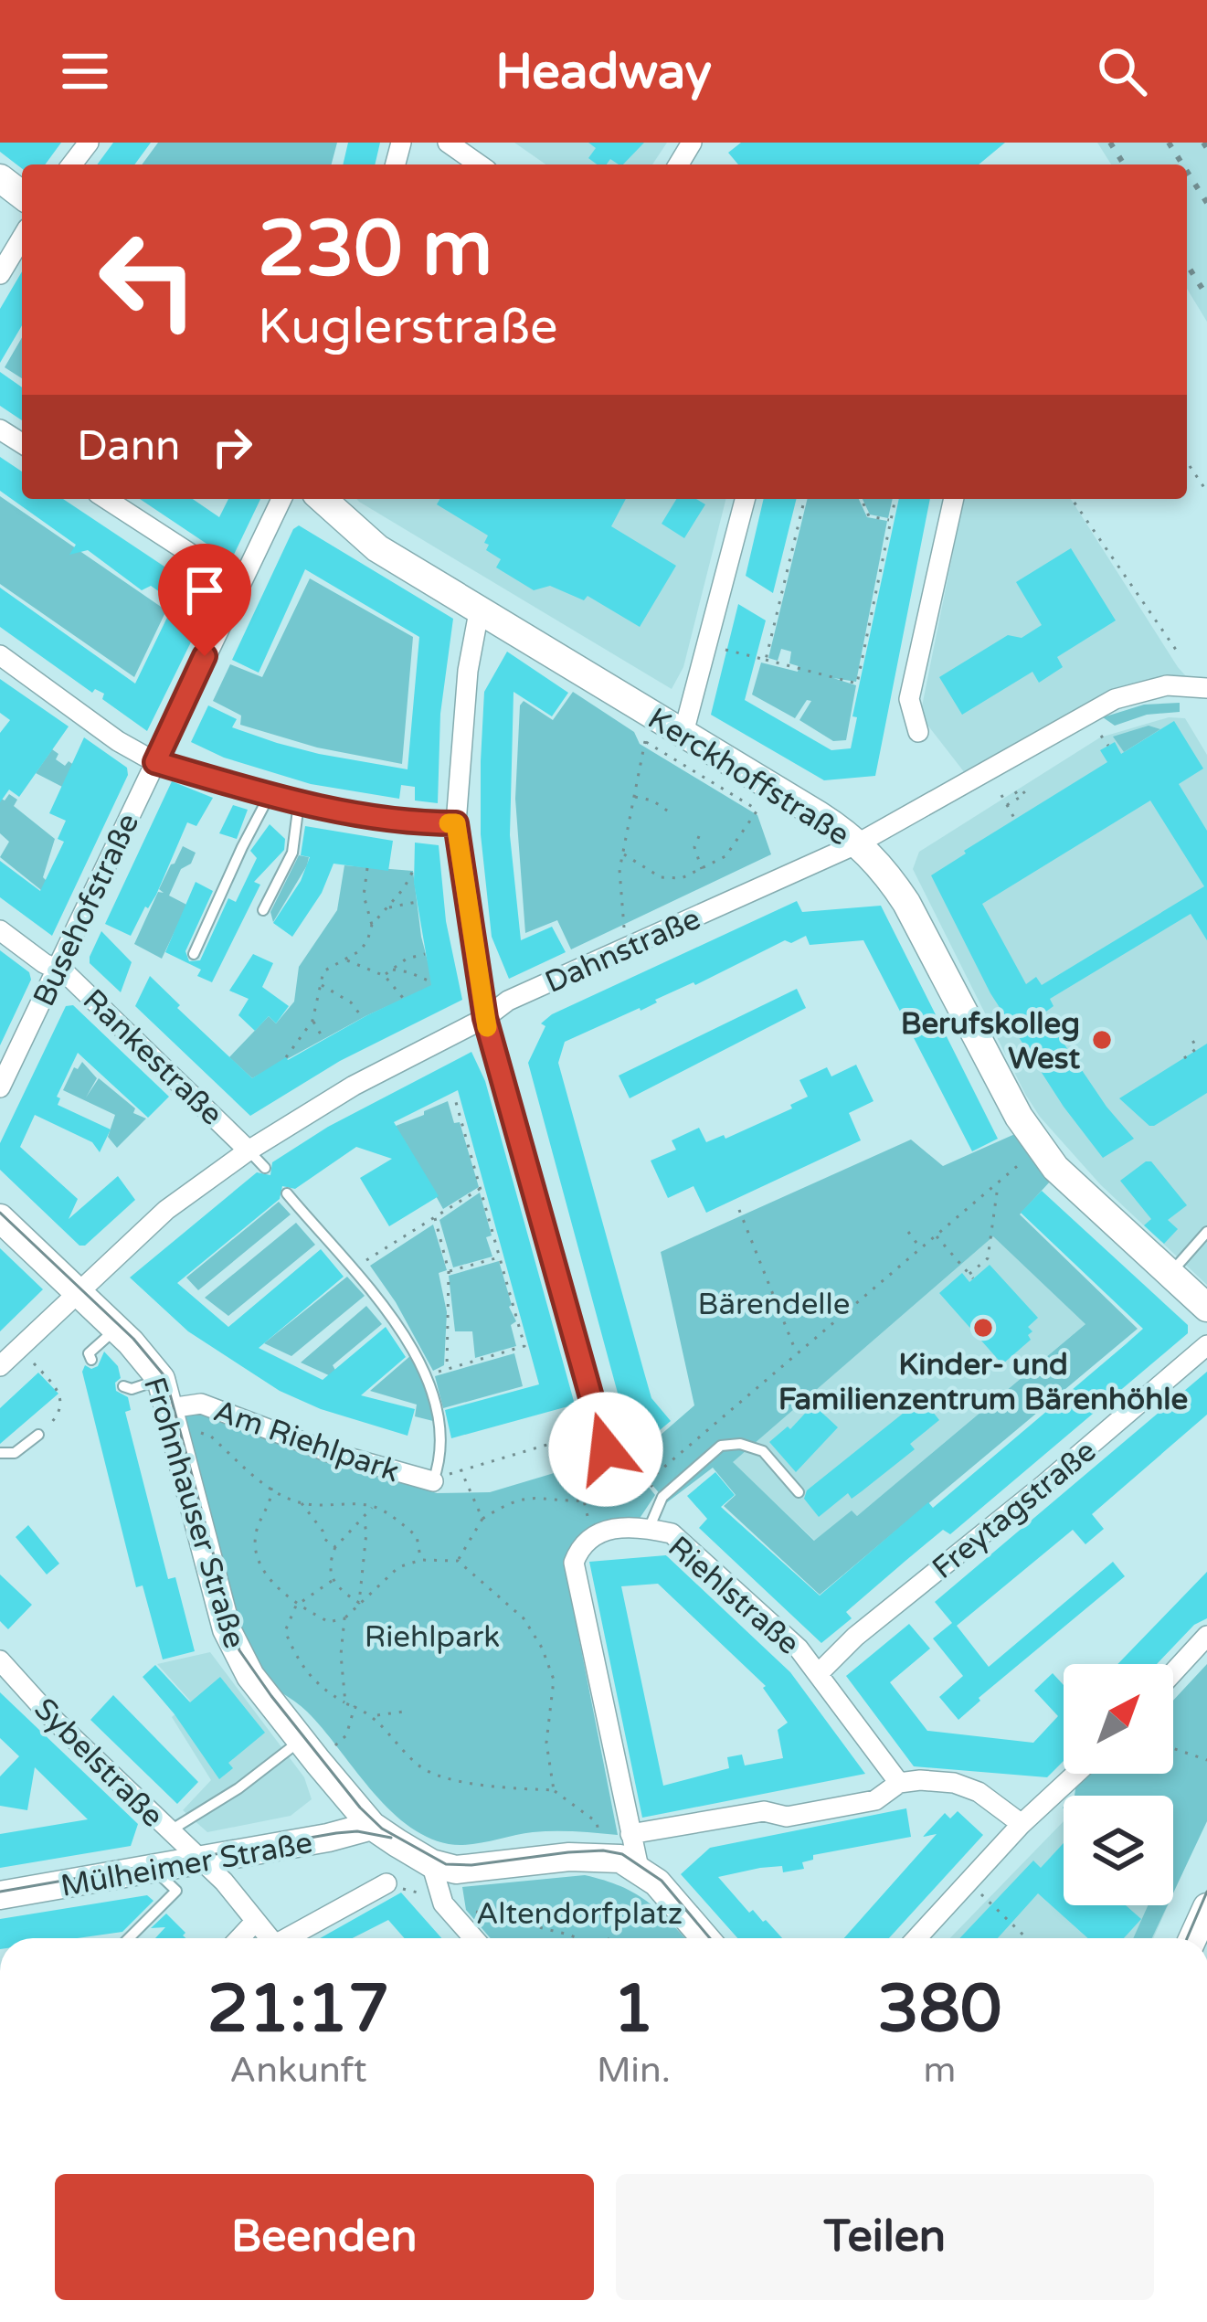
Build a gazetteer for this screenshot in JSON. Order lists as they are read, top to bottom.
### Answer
{
  "streets": {
    "main road": ["Kerckhoffstraße", "Frohnhauser Straße", "Mülheimer Straße"],
    "street": [
      "Busehofstraße",
      "Dahnstraße",
      "Rankestraße",
      "Am Riehlpark",
      "Freytagstraße",
      "Riehlstraße",
      "Sybelstraße"
    ]
  },
  "crossings": [
    ["Kerckhoffstraße", "Dahnstraße"],
    ["Busehofstraße", "Rankestraße"],
    ["Dahnstraße", "Rankestraße"],
    ["Dahnstraße", "Frohnhauser Straße"],
    ["Am Riehlpark", "Frohnhauser Straße"],
    ["Freytagstraße", "Riehlstraße"],
    ["Frohnhauser Straße", "Mülheimer Straße"],
    ["Sybelstraße", "Mülheimer Straße"]
  ],
  "parks": ["Bärendelle", "Riehlpark", "Altendorfplatz"],
  "places": ["Berufskolleg West", "Kinder- und Familienzentrum Bärenhöhle"],
  "north": "top right",
  "page": {
    "header": "Headway",
    "turn": ["230 m", "Kuglerstraße"],
    "then": "Dann",
    "eta": [
      "21:17",
      "Ankunft",
      "1",
      "Min.",
      "380",
      "m"
    ],
    "buttons": ["Beenden", "Teilen"]
  }
}
